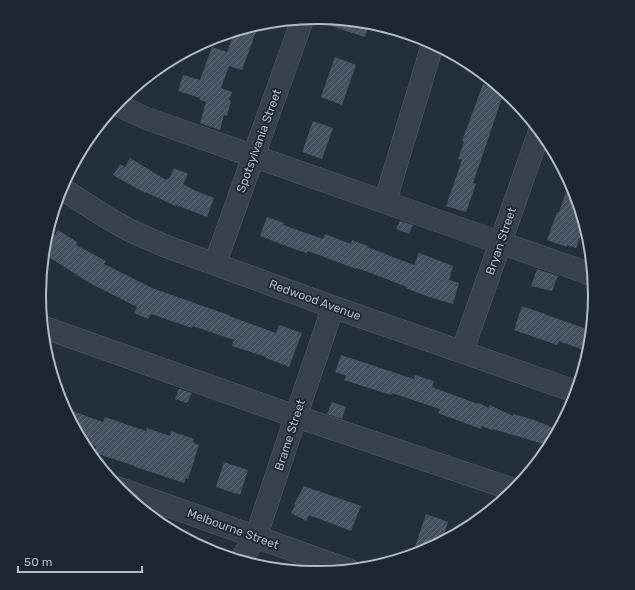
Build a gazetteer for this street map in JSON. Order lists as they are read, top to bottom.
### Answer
{
  "streets": {
    "street": [
      "Spotsylvania Street",
      "Bryan Street",
      "Redwood Avenue",
      "Brame Street",
      "Melbourne Street"
    ]
  },
  "crossings": [
    ["Spotsylvania Street", "Redwood Avenue"],
    ["Bryan Street", "Redwood Avenue"],
    ["Redwood Avenue", "Brame Street"],
    ["Brame Street", "Melbourne Street"]
  ],
  "scale_bar": "50 m"
}
